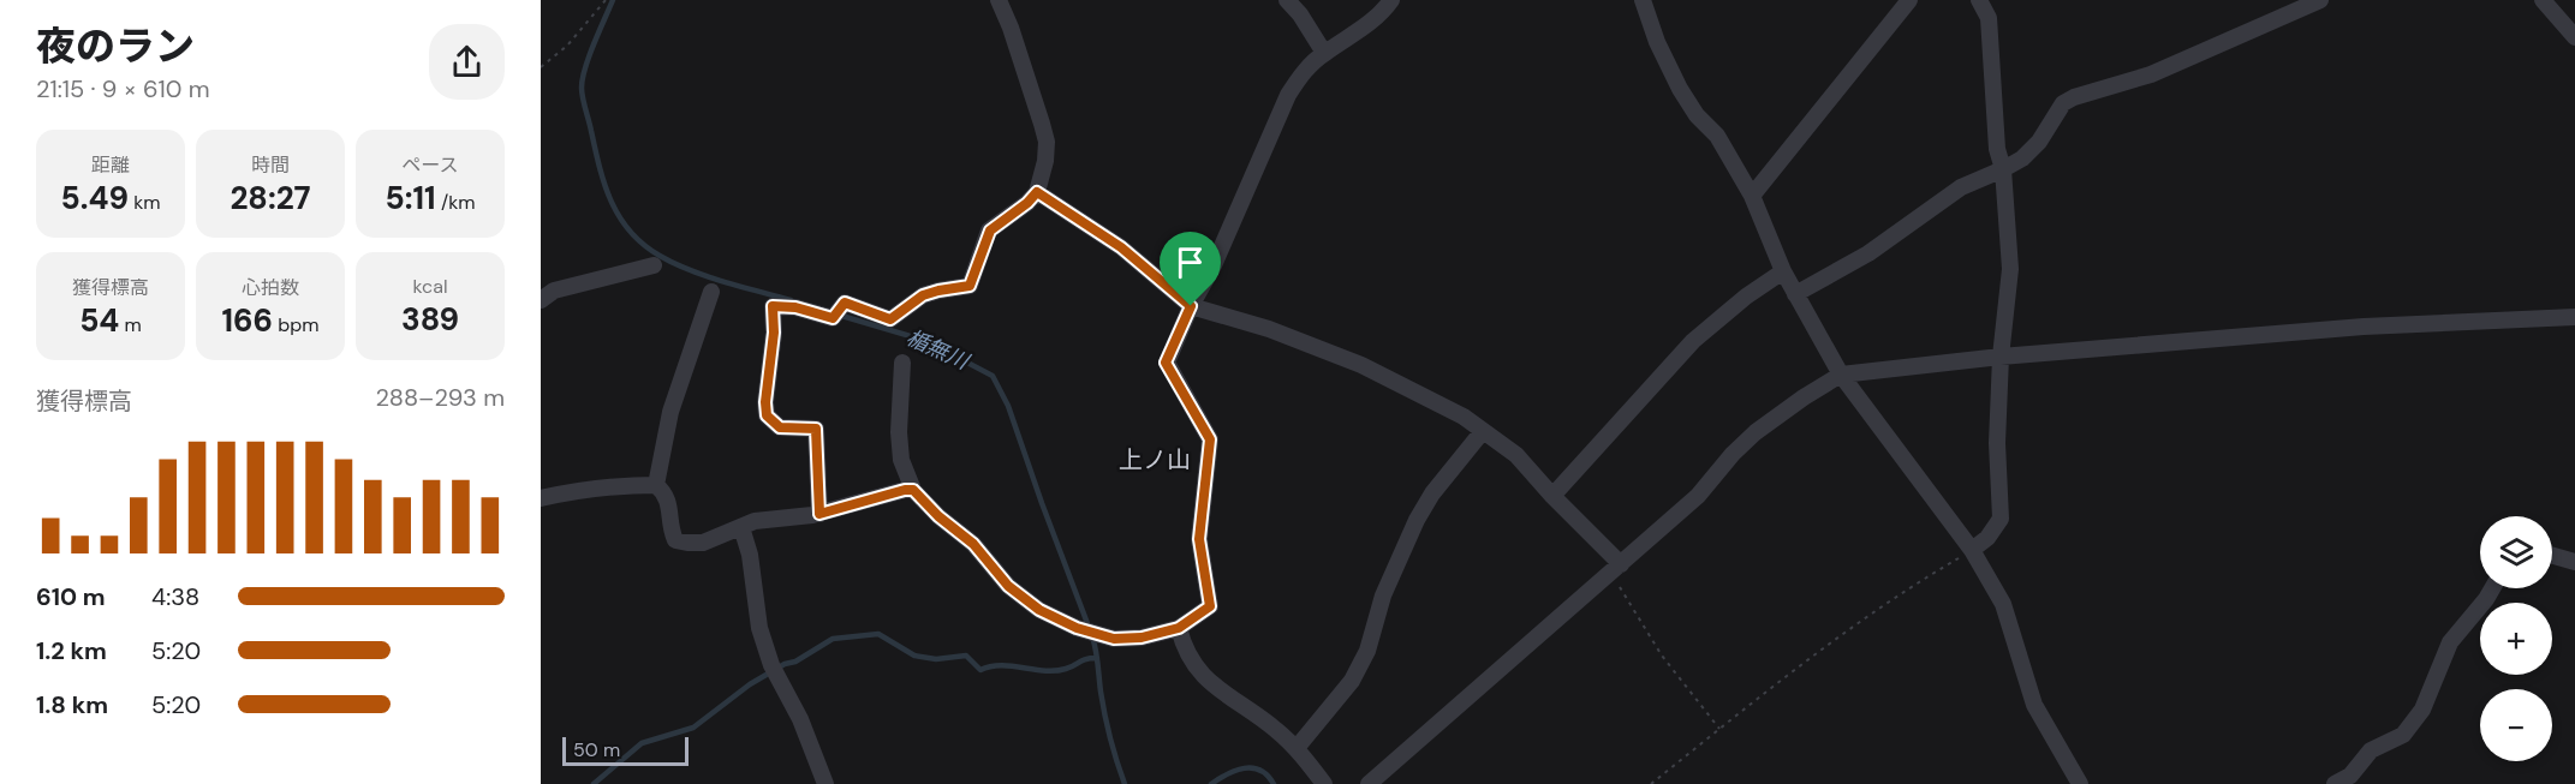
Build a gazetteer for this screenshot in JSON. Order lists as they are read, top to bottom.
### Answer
{
  "districts": ["上ノ山"],
  "water": ["楯無川"],
  "scale_bar": "50 m",
  "page": {
    "heading": ["夜のラン", "21:15 · 9 × 610 m"],
    "stats": [
      ["距離", "5.49 km"],
      ["時間", "28:27"],
      ["ペース", "5:11 /km"],
      ["獲得標高", "54 m"],
      ["心拍数", "166 bpm"],
      ["kcal", "389"]
    ],
    "chart": ["獲得標高", "288–293 m"],
    "map_buttons": ["+", "−"],
    "list": [
      {
        "name": "610 m",
        "note": "4:38"
      },
      {
        "name": "1.2 km",
        "note": "5:20"
      },
      {
        "name": "1.8 km",
        "note": "5:20"
      }
    ],
    "scale": "50 m"
  }
}
